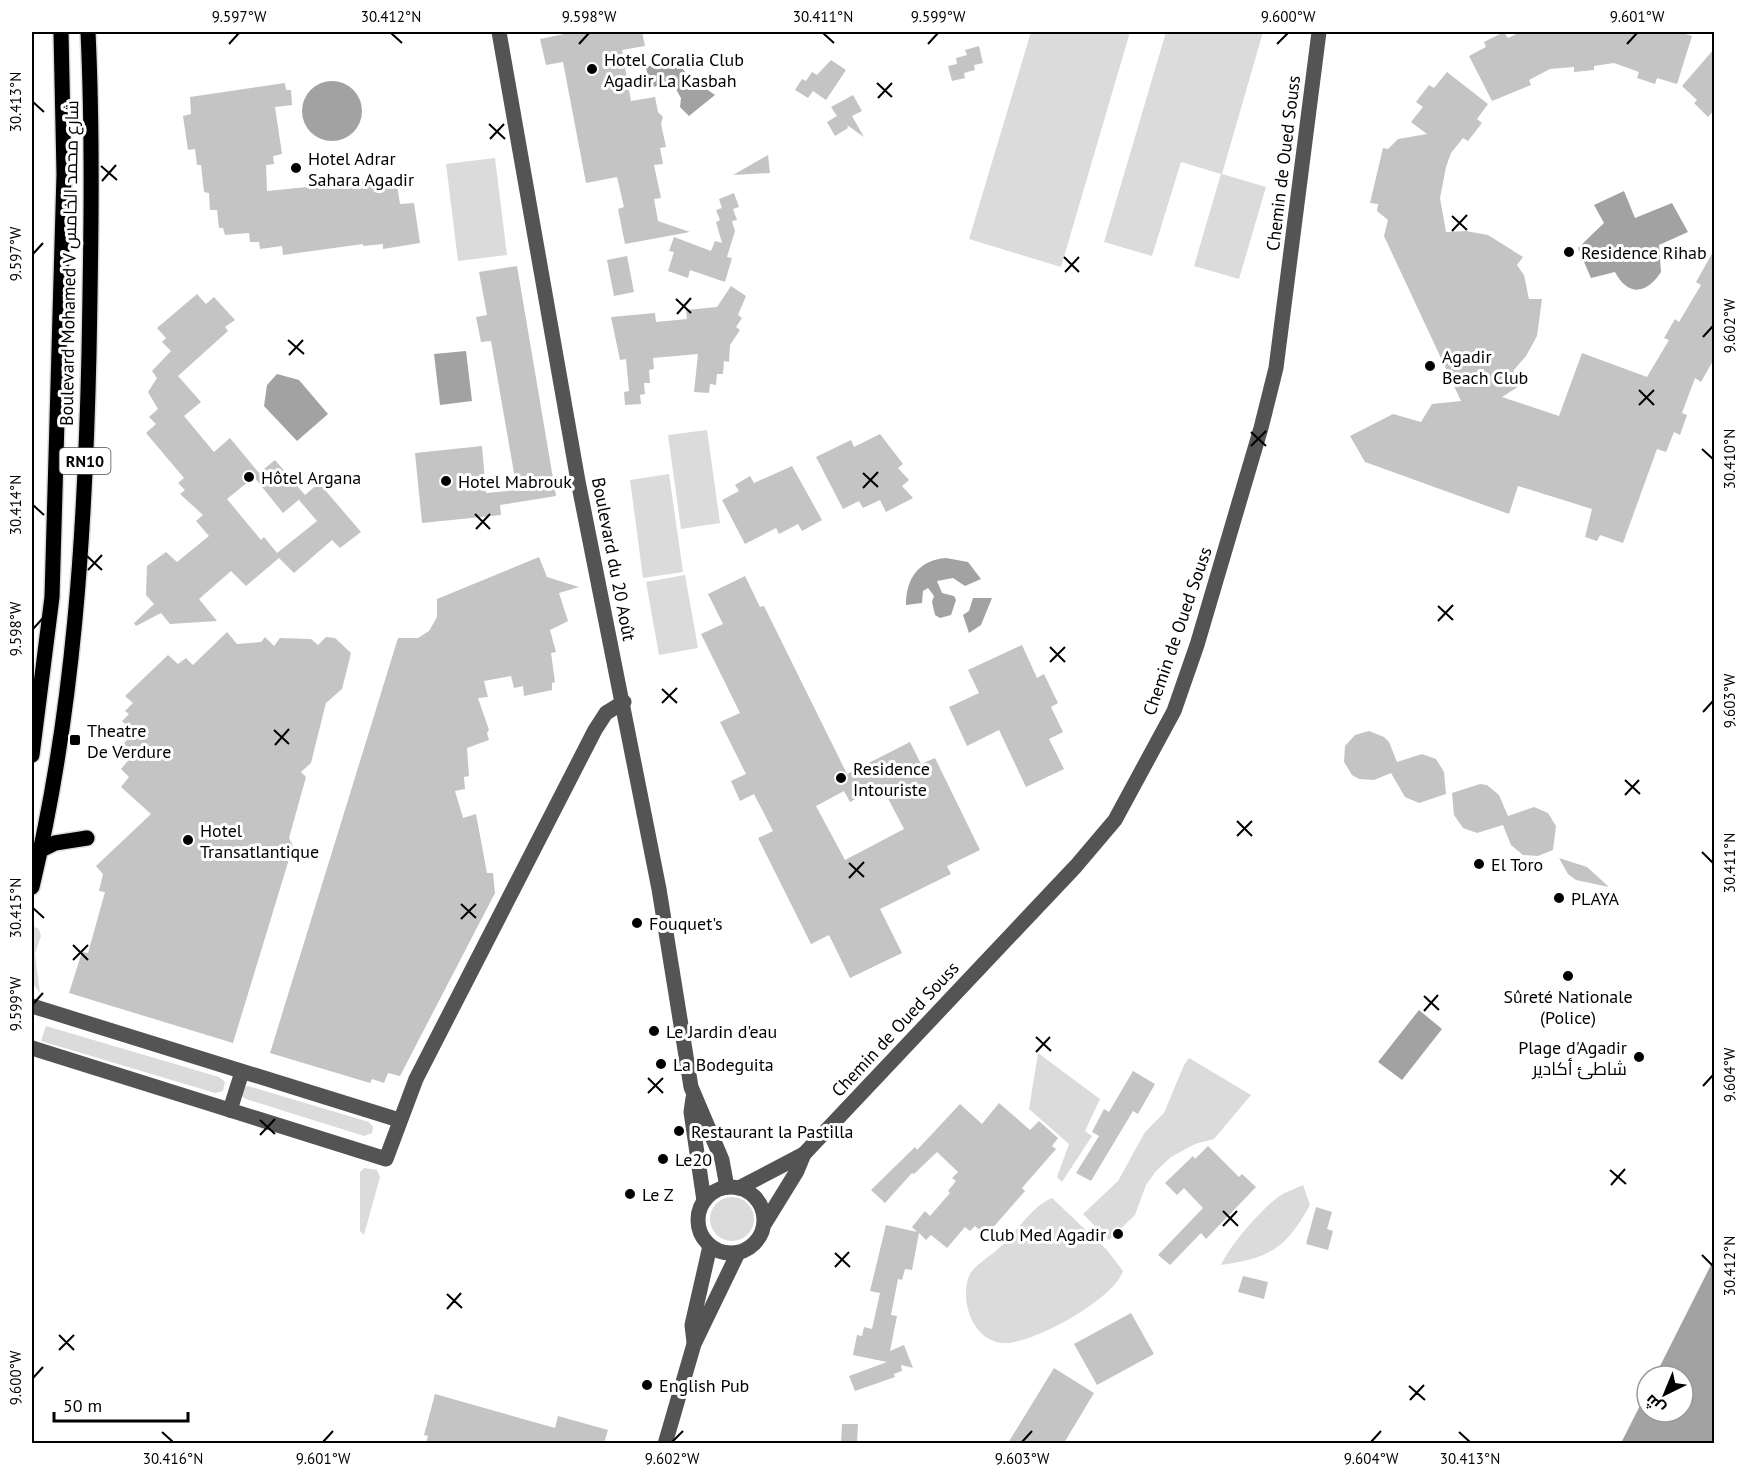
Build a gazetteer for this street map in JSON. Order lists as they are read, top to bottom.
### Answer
{
  "streets": {
    "main road": ["Boulevard Mohamed V شارع محمد الخامس", "RN10"],
    "street": ["Chemin de Oued Souss", "Boulevard du 20 Août"]
  },
  "crossings": [
    ["Chemin de Oued Souss", "Boulevard du 20 Août"]
  ],
  "places": {
    "other": [
      "Hotel Coralia Club Agadir La Kasbah",
      "Hotel Adrar Sahara Agadir",
      "Residence Rihab",
      "Agadir Beach Club",
      "Hôtel Argana",
      "Hotel Mabrouk",
      "Residence Intouriste",
      "Hotel Transatlantique",
      "El Toro",
      "PLAYA",
      "Fouquet's",
      "Sûreté Nationale (Police)",
      "Le Jardin d'eau",
      "Plage d'Agadir شاطئ أكادير",
      "La Bodeguita",
      "Restaurant la Pastilla",
      "Le20",
      "Le Z",
      "Club Med Agadir",
      "English Pub"
    ],
    "transit": ["Theatre De Verdure"]
  },
  "scale_bar": "50 m",
  "north": "bottom left",
  "coordinates": [
    "9.597°W",
    "30.412°N",
    "9.598°W",
    "30.411°N",
    "9.599°W",
    "9.600°W",
    "9.601°W",
    "30.413°N",
    "9.602°W",
    "30.410°N",
    "30.414°N",
    "9.603°W",
    "30.415°N",
    "9.604°W",
    "30.416°N"
  ]
}
